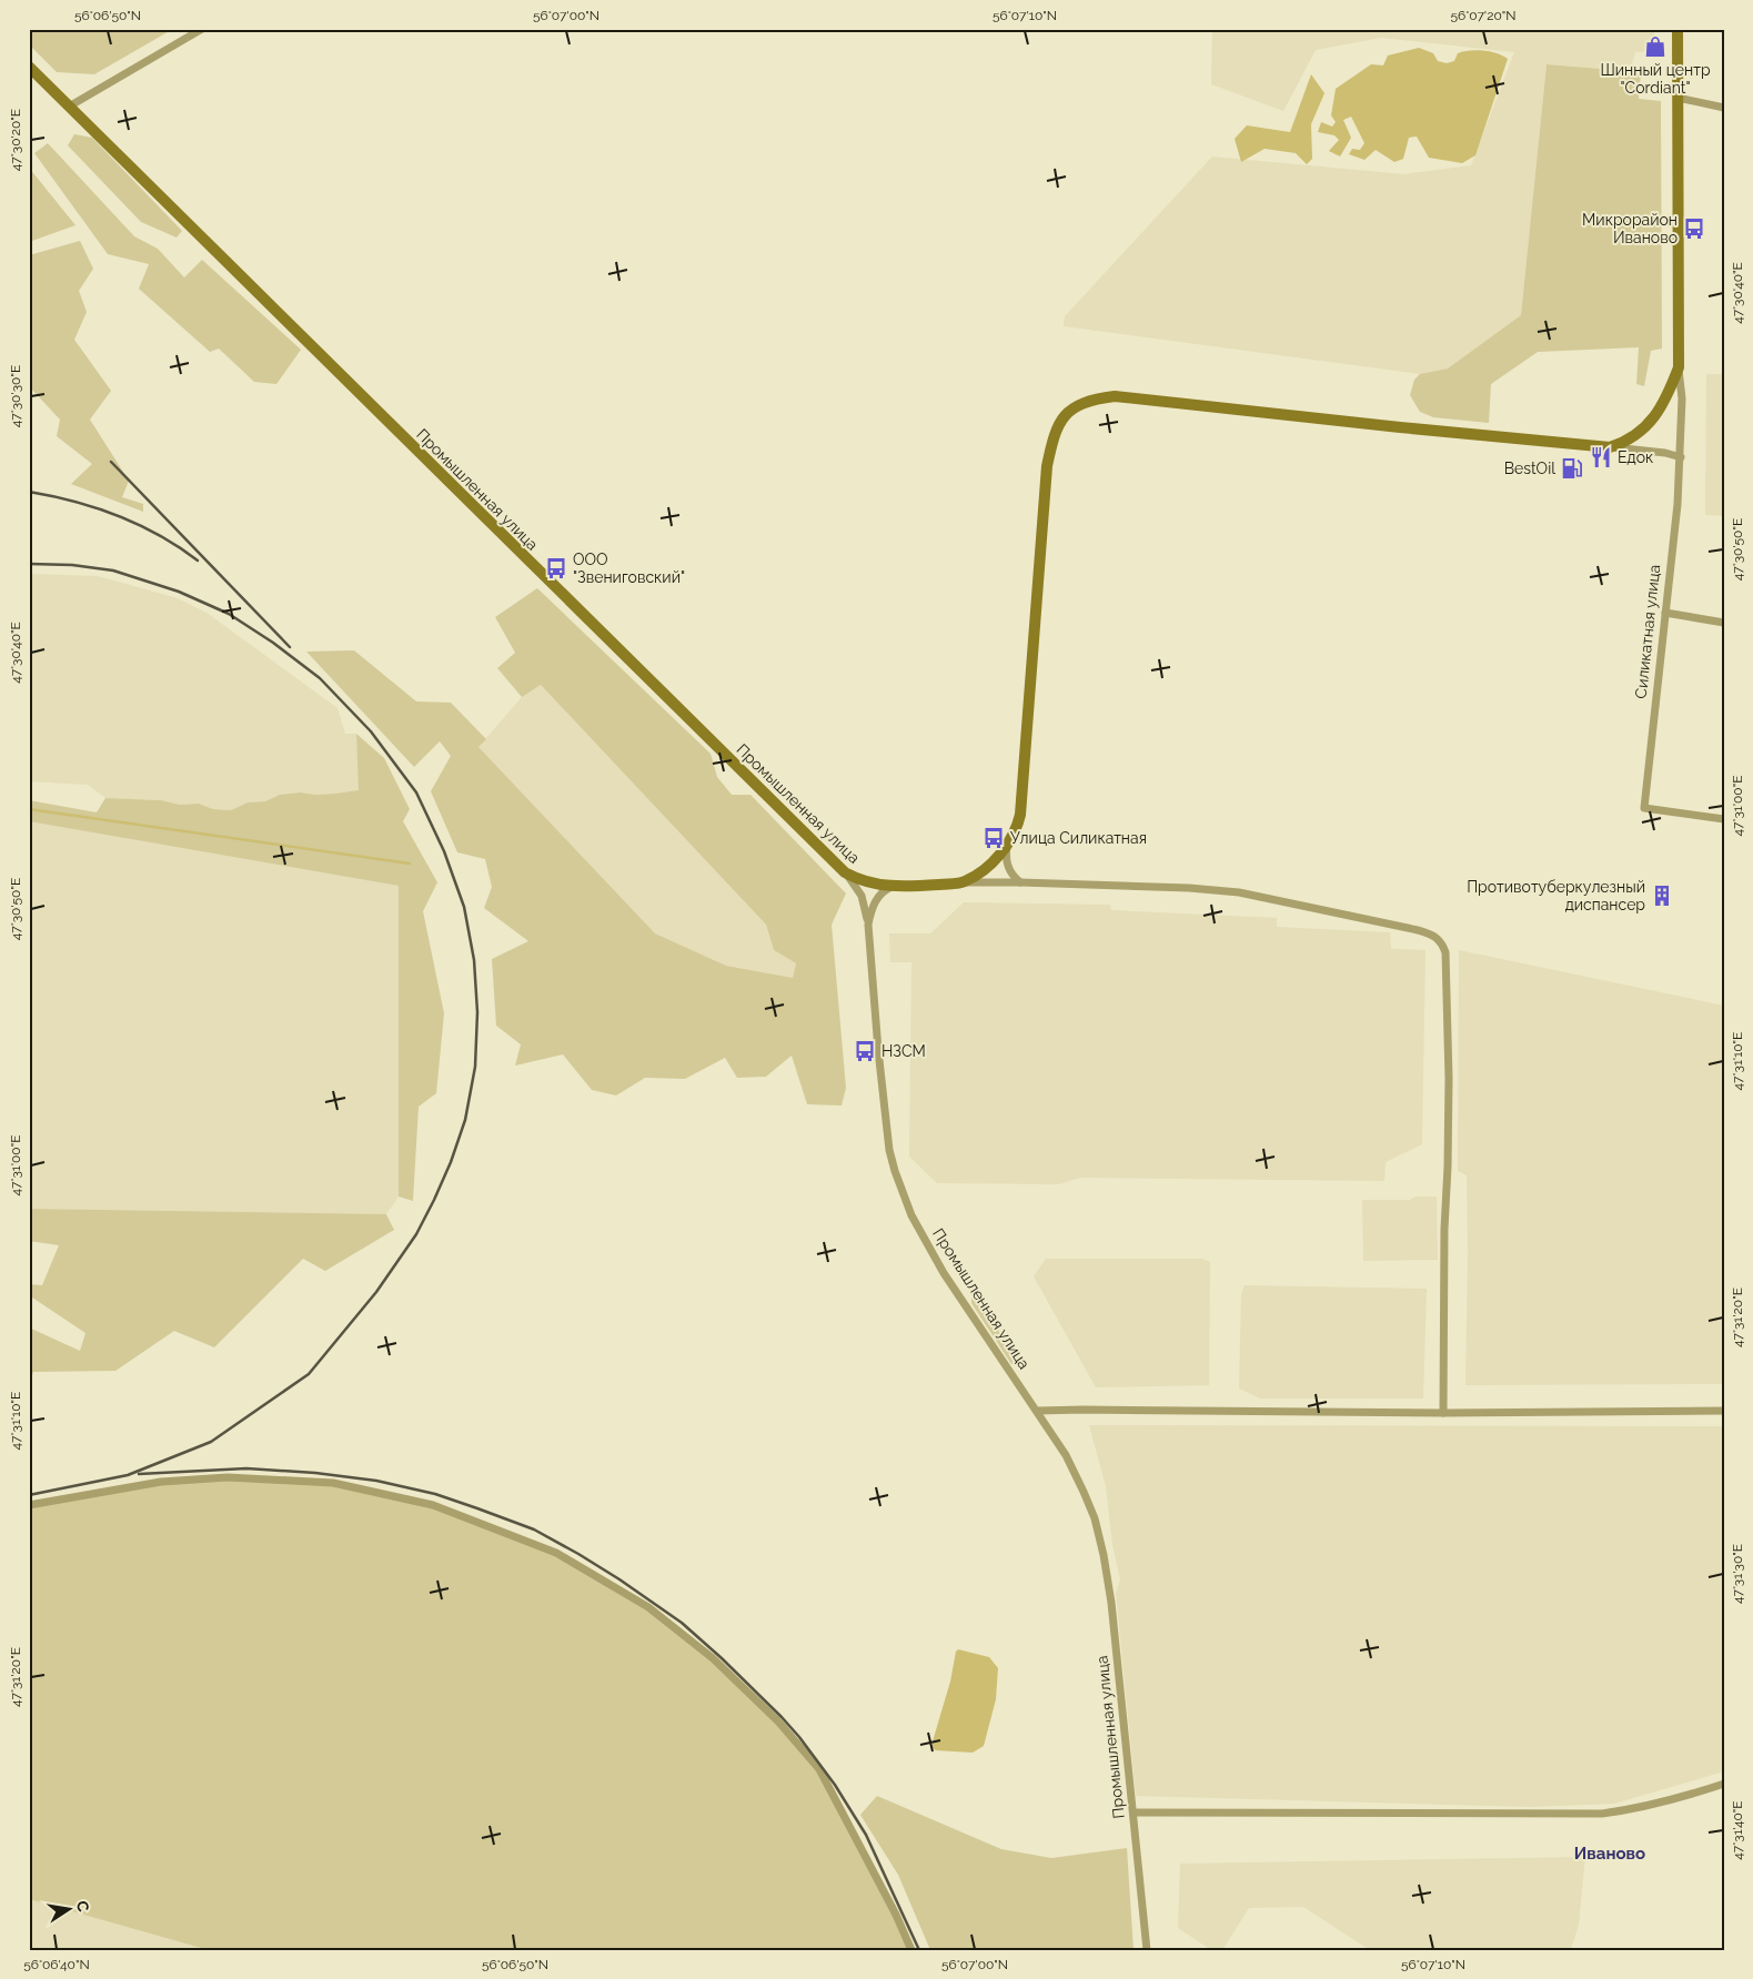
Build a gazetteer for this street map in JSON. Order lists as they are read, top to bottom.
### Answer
{
  "streets": {
    "street": ["Промышленная улица", "Силикатная улица"]
  },
  "districts": ["Иваново"],
  "places": {
    "shop": ["Шинный центр \"Cordiant\""],
    "bus stop": [
      "Микрорайон Иваново",
      "ООО \"Звениговский\"",
      "Улица Силикатная",
      "НЗСМ"
    ],
    "restaurant": ["Едок"],
    "fuel station": ["BestOil"],
    "building": ["Противотуберкулезный диспансер"]
  },
  "north": "right",
  "coordinates": [
    "56°06'50\"N",
    "56°07'00\"N",
    "56°07'10\"N",
    "56°07'20\"N",
    "47°30'20\"E",
    "47°30'40\"E",
    "47°30'30\"E",
    "47°30'50\"E",
    "47°31'00\"E",
    "47°31'10\"E",
    "47°31'20\"E",
    "47°31'30\"E",
    "47°31'40\"E",
    "56°06'40\"N"
  ]
}
